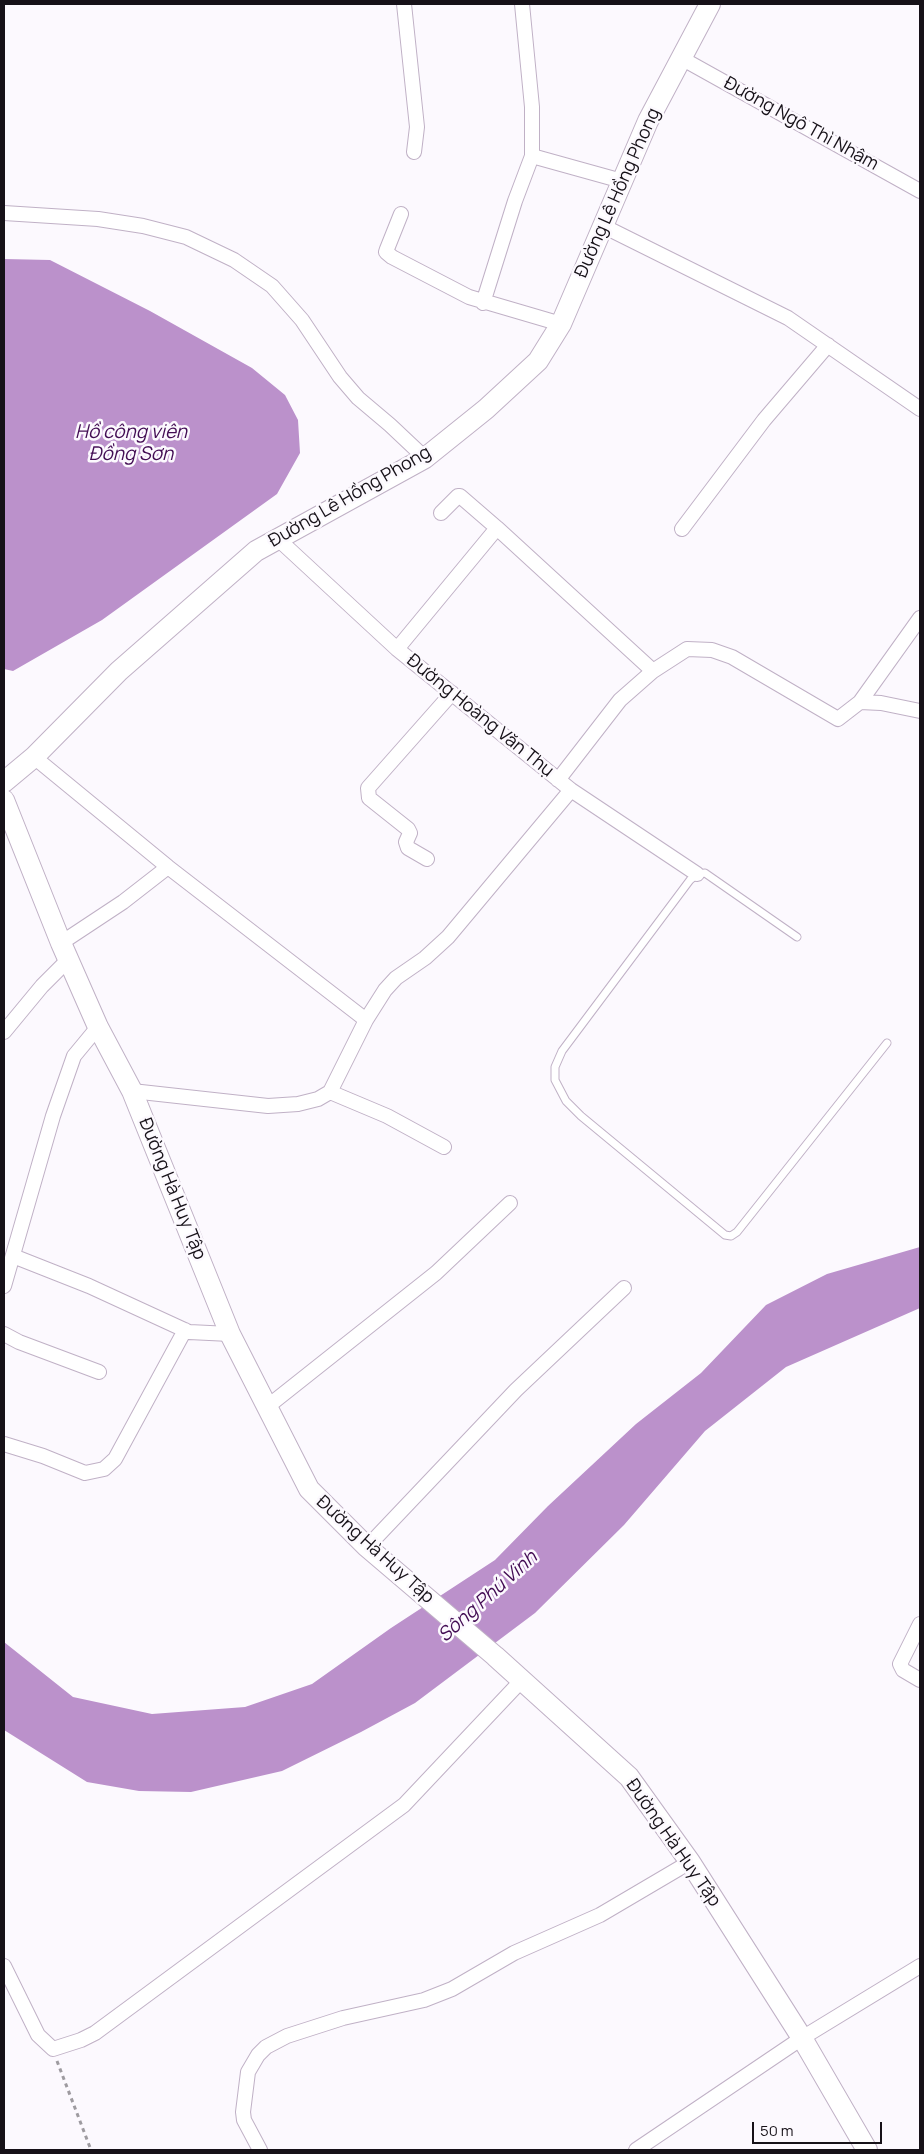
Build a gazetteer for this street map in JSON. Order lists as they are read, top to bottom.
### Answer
{
  "streets": {
    "main road": ["Đường Lê Hồng Phong", "Đường Hà Huy Tập"],
    "street": ["Đường Ngô Thì Nhậm", "Đường Hoàng Văn Thụ"]
  },
  "crossings": [
    ["Đường Ngô Thì Nhậm", "Đường Lê Hồng Phong"],
    ["Đường Lê Hồng Phong", "Đường Hoàng Văn Thụ"]
  ],
  "water": ["Hồ công viên Đồng Sơn", "Sông Phú Vinh"],
  "scale_bar": "50 m"
}
